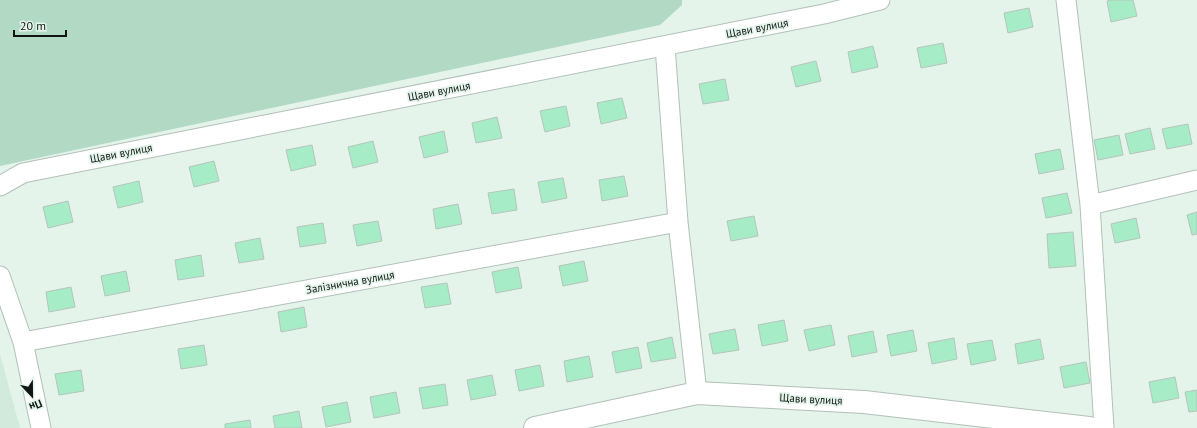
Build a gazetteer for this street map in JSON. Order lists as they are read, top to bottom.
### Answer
{
  "streets": {
    "main road": ["Щави вулиця"],
    "street": ["Залізнична вулиця"]
  },
  "scale_bar": "20 m",
  "north": "bottom"
}
